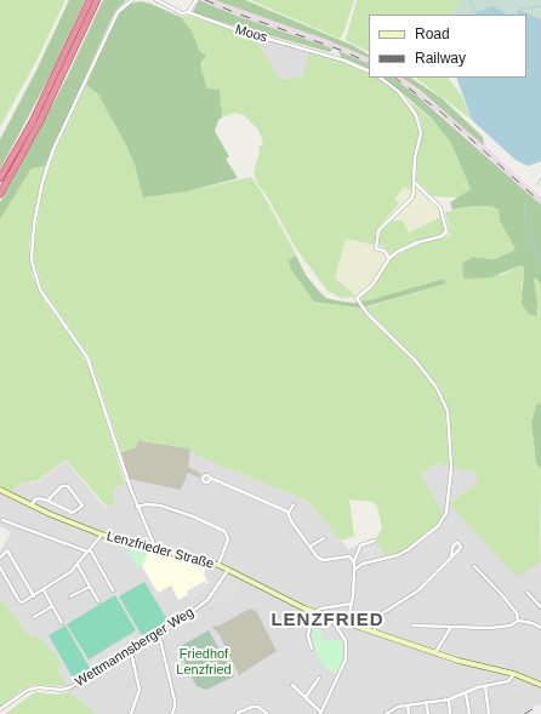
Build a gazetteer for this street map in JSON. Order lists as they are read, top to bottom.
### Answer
{
  "streets": {
    "street": ["Moos", "Lenzfrieder Straße", "Wettmannsberger Weg"]
  },
  "crossings": [
    ["Lenzfrieder Straße", "Wettmannsberger Weg"]
  ],
  "districts": ["LENZFRIED"],
  "parks": ["Friedhof Lenzfried"],
  "legend": ["Road", "Railway"]
}
